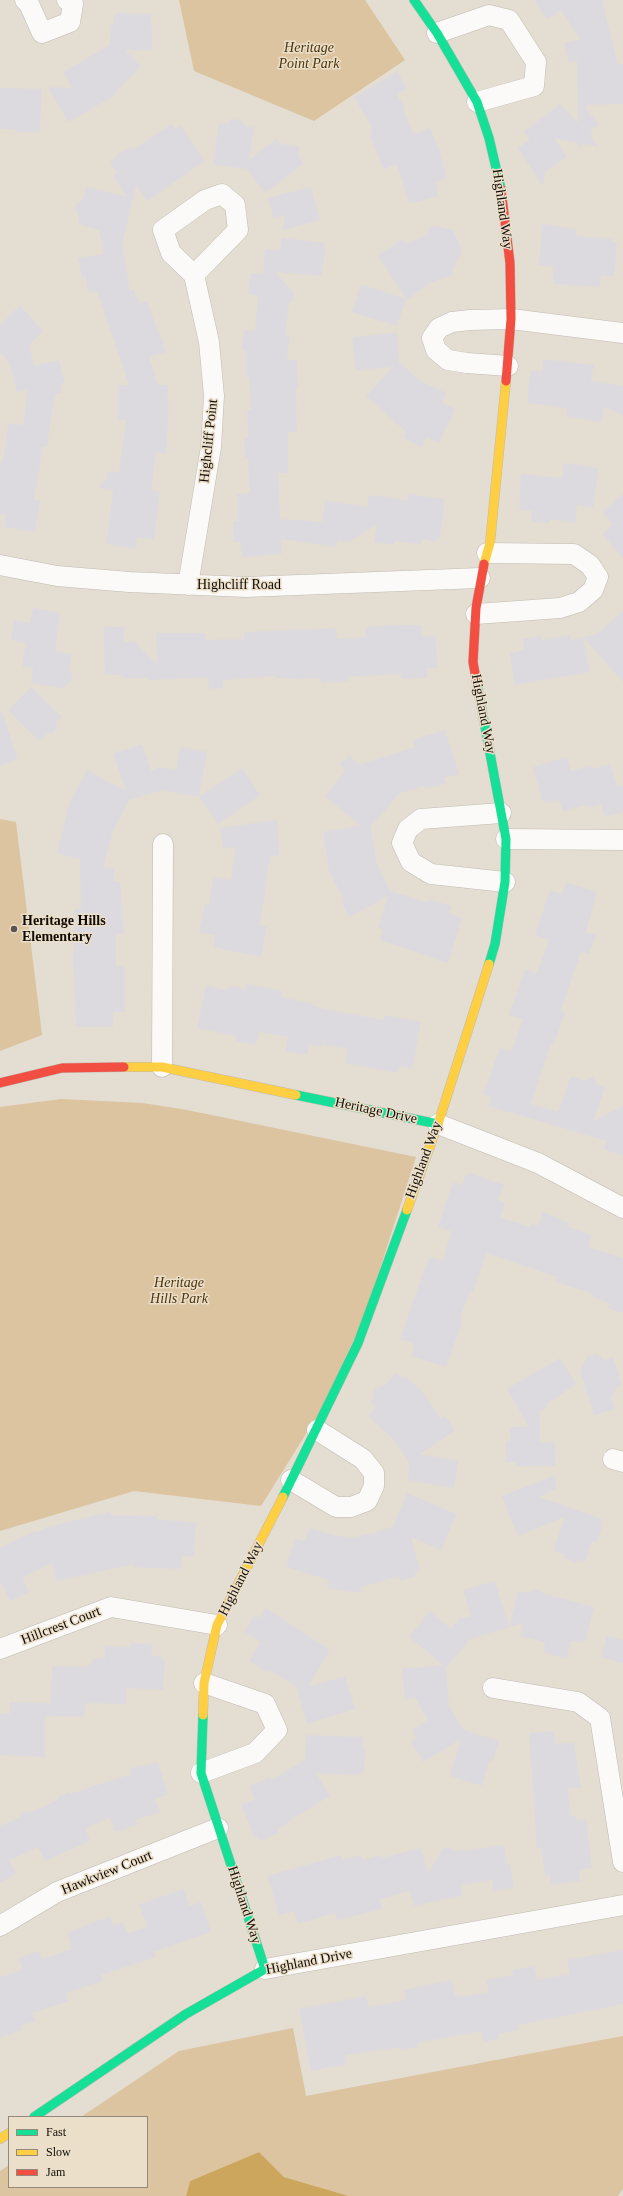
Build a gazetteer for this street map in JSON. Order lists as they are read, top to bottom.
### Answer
{
  "streets": {
    "street": [
      "Highland Way",
      "Highcliff Point",
      "Highcliff Road",
      "Heritage Drive",
      "Hillcrest Court",
      "Hawkview Court",
      "Highland Drive"
    ]
  },
  "crossings": [
    ["Highland Way", "Highcliff Road"],
    ["Highland Way", "Heritage Drive"],
    ["Highland Way", "Hillcrest Court"],
    ["Highland Way", "Hawkview Court"],
    ["Highland Way", "Highland Drive"],
    ["Highcliff Point", "Highcliff Road"]
  ],
  "parks": ["Heritage Point Park", "Heritage Hills Park"],
  "places": ["Heritage Hills Elementary"],
  "legend": ["Fast", "Slow", "Jam"]
}
